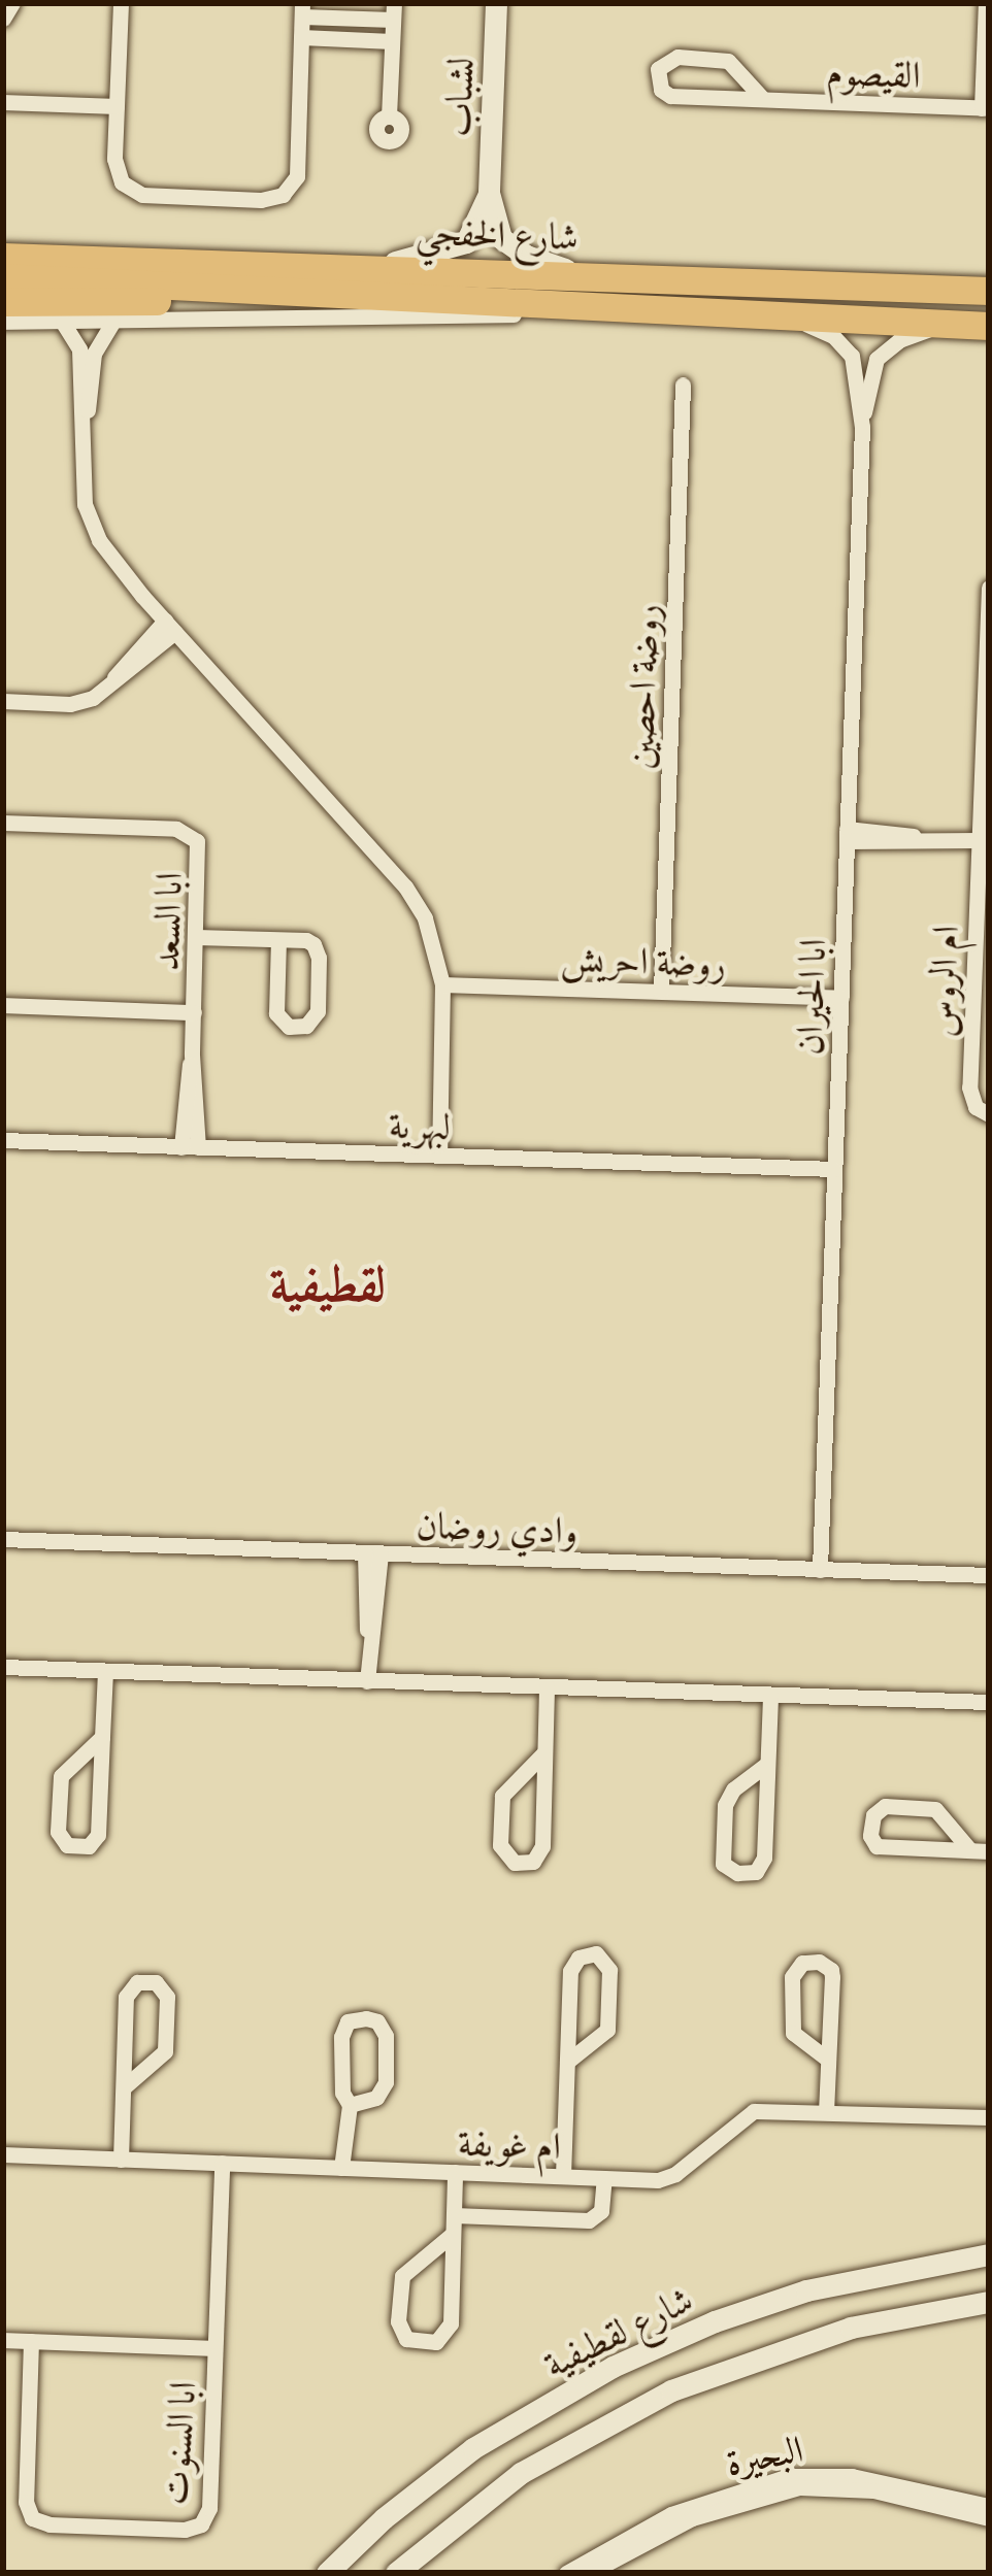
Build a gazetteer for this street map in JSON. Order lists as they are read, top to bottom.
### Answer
{
  "streets": {
    "highway": ["شارع الخفجي"],
    "street": [
      "القيصوم",
      "لشباب",
      "روضة احصين",
      "ابا السعد",
      "روضة احريش",
      "ام الروس",
      "ابا الحيران",
      "لبهرية",
      "وادي روضان",
      "ام غويفة",
      "شارع لقطيفية",
      "ابا السنوت",
      "البحيرة"
    ]
  },
  "crossings": [
    ["لشباب", "شارع الخفجي"],
    ["شارع الخفجي", "ابا الحيران"],
    ["روضة احصين", "روضة احريش"],
    ["ابا السعد", "لبهرية"],
    ["روضة احريش", "ابا الحيران"],
    ["ابا الحيران", "لبهرية"],
    ["ابا الحيران", "وادي روضان"],
    ["ام غويفة", "ابا السنوت"]
  ],
  "districts": ["لقطيفية"]
}
